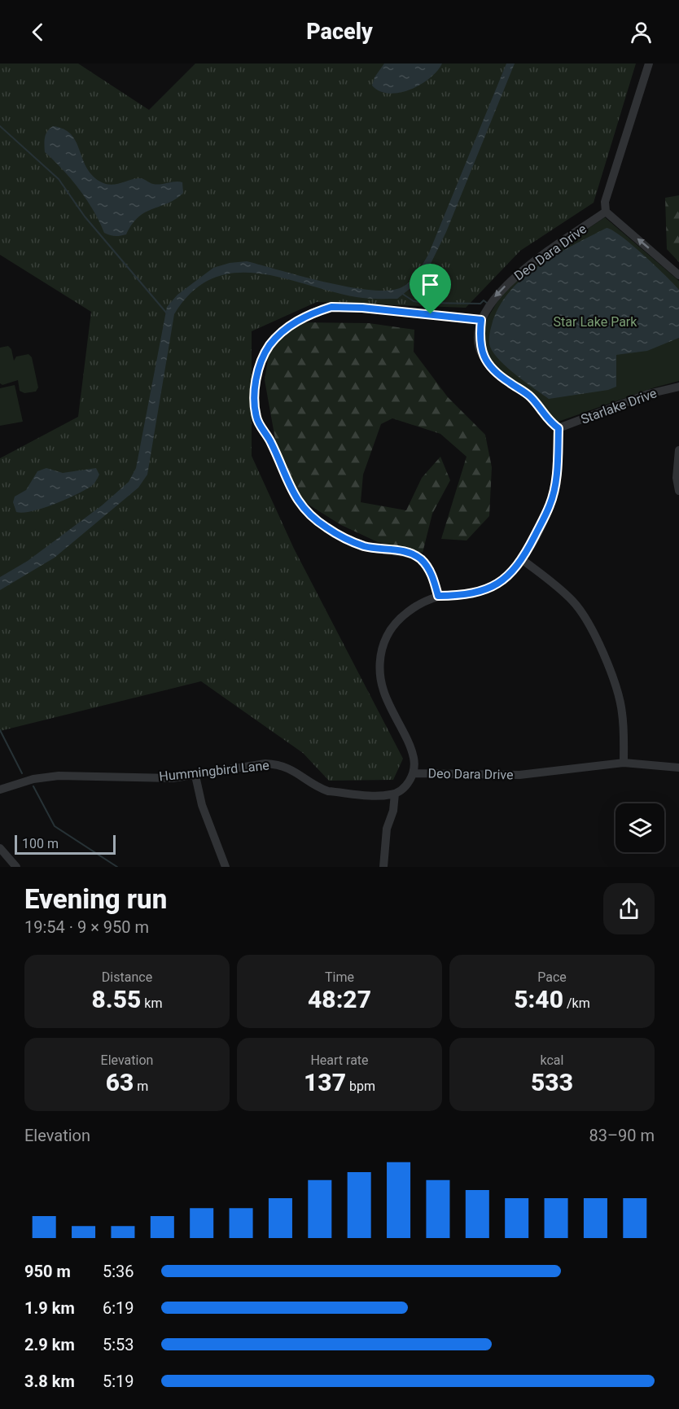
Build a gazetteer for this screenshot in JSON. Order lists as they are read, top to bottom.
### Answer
{
  "streets": {
    "street": ["Deo Dara Drive", "Starlake Drive", "Hummingbird Lane"]
  },
  "crossings": [
    ["Deo Dara Drive", "Starlake Drive"]
  ],
  "parks": ["Star Lake Park"],
  "scale_bar": "100 m",
  "page": {
    "header": "Pacely",
    "scale": "100 m",
    "heading": ["Evening run", "19:54 · 9 × 950 m"],
    "stats": [
      ["Distance", "8.55 km"],
      ["Time", "48:27"],
      ["Pace", "5:40 /km"],
      ["Elevation", "63 m"],
      ["Heart rate", "137 bpm"],
      ["kcal", "533"]
    ],
    "chart": ["Elevation", "83–90 m"],
    "list": [
      {
        "name": "950 m",
        "note": "5:36"
      },
      {
        "name": "1.9 km",
        "note": "6:19"
      },
      {
        "name": "2.9 km",
        "note": "5:53"
      },
      {
        "name": "3.8 km",
        "note": "5:19"
      }
    ]
  }
}
